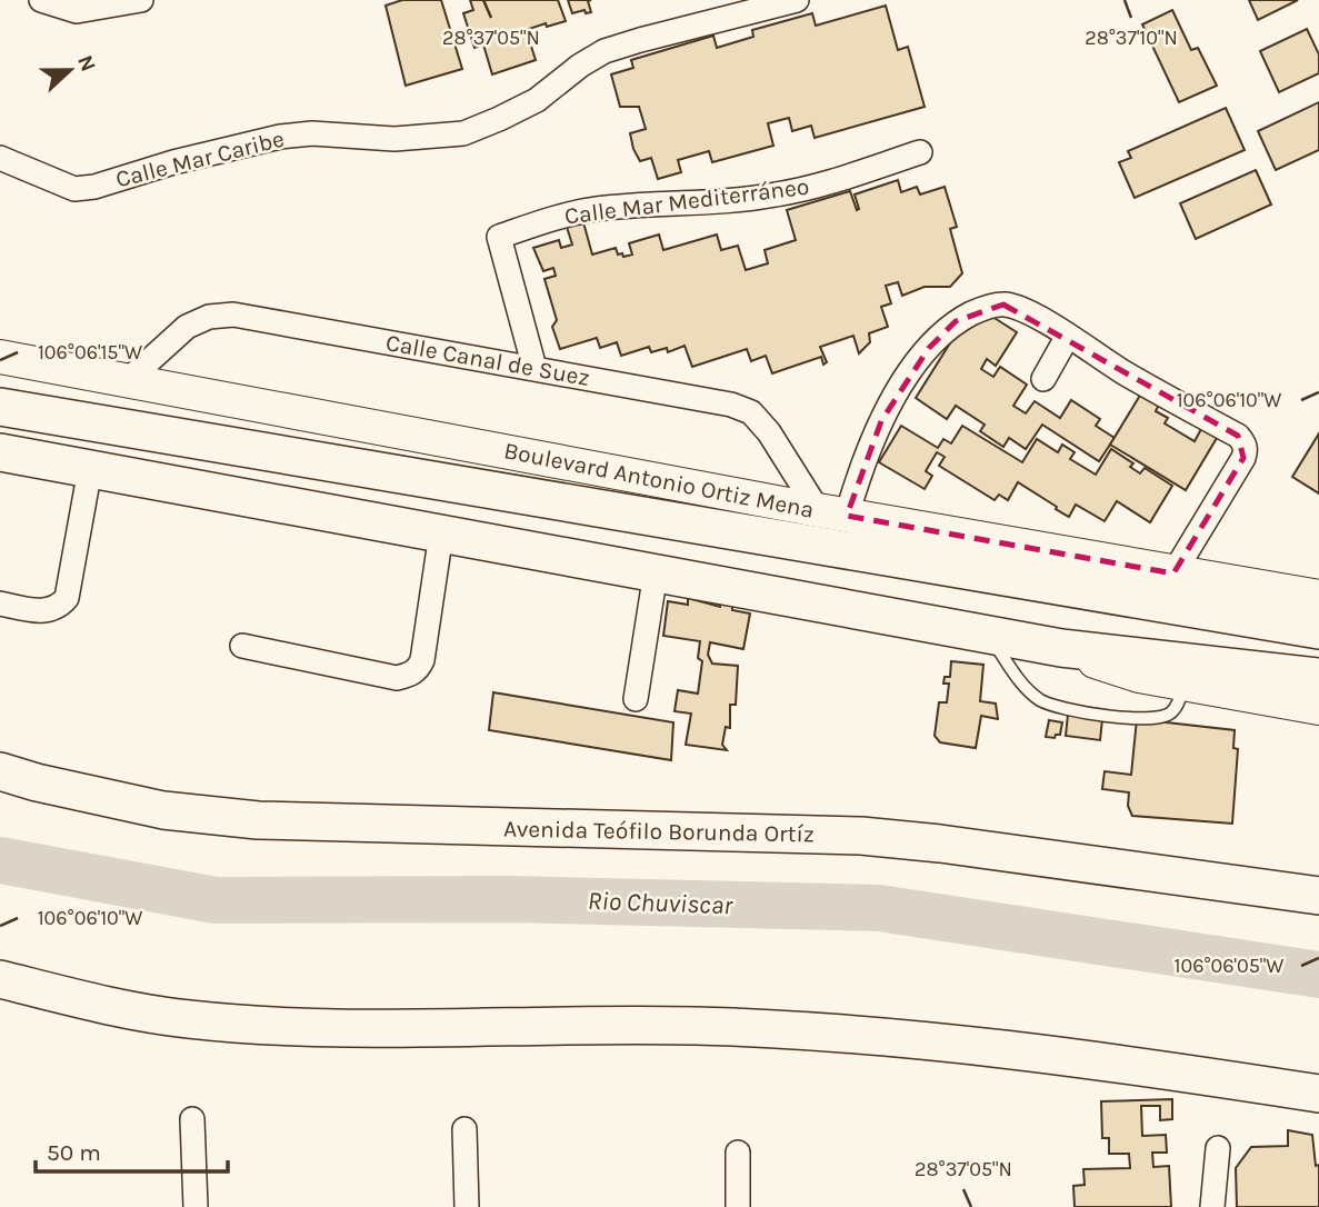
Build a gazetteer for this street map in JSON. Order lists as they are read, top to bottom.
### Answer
{
  "streets": {
    "main road": ["Boulevard Antonio Ortiz Mena", "Avenida Teófilo Borunda Ortíz"],
    "street": ["Calle Mar Caribe", "Calle Mar Mediterráneo", "Calle Canal de Suez"]
  },
  "crossings": [
    ["Calle Mar Mediterráneo", "Calle Canal de Suez"],
    ["Calle Canal de Suez", "Boulevard Antonio Ortiz Mena"]
  ],
  "water": ["Rio Chuviscar"],
  "scale_bar": "50 m",
  "north": "right",
  "coordinates": [
    "28°37'10\"N",
    "28°37'05\"N",
    "106°06'15\"W",
    "106°06'10\"W",
    "106°06'05\"W"
  ]
}
